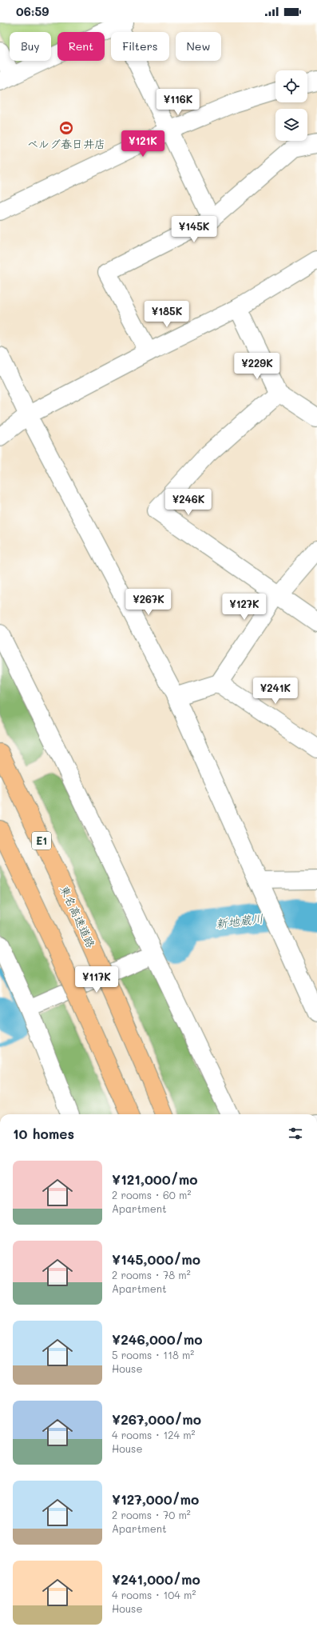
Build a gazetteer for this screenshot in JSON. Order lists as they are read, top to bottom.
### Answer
{
  "streets": {
    "highway": ["E1", "東名高速道路"]
  },
  "water": ["新地蔵川"],
  "places": {
    "sports": ["ベルグ春日井店"]
  },
  "page": {
    "status": "06:59",
    "chip": [
      "Buy",
      "Rent",
      "Filters",
      "New"
    ],
    "price": [
      "¥116K",
      "¥121K",
      "¥145K",
      "¥185K",
      "¥229K",
      "¥246K",
      "¥267K",
      "¥127K",
      "¥241K",
      "¥117K"
    ],
    "heading": "10 homes",
    "list": [
      {
        "name": "¥121,000/mo",
        "note": "2 rooms · 60 m² · Apartment"
      },
      {
        "name": "¥145,000/mo",
        "note": "2 rooms · 78 m² · Apartment"
      },
      {
        "name": "¥246,000/mo",
        "note": "5 rooms · 118 m² · House"
      },
      {
        "name": "¥267,000/mo",
        "note": "4 rooms · 124 m² · House"
      },
      {
        "name": "¥127,000/mo",
        "note": "2 rooms · 70 m² · Apartment"
      },
      {
        "name": "¥241,000/mo",
        "note": "4 rooms · 104 m² · House"
      }
    ]
  }
}
